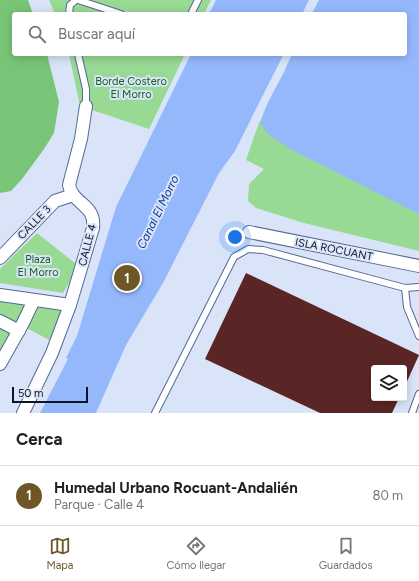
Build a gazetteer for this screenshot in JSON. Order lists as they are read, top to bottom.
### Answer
{
  "streets": {
    "street": ["CALLE 3", "CALLE 4", "ISLA ROCUANT"]
  },
  "crossings": [
    ["CALLE 3", "CALLE 4"]
  ],
  "water": ["Canal El Morro"],
  "parks": ["Borde Costero El Morro", "Plaza El Morro"],
  "scale_bar": "50 m",
  "page": {
    "search": "Buscar aquí",
    "pins": "1",
    "scale": "50 m",
    "heading": "Cerca",
    "list": [
      {
        "mark": "1",
        "name": "Humedal Urbano Rocuant-Andalién",
        "note": "Parque · Calle 4",
        "value": "80 m"
      }
    ],
    "nav": ["Mapa", "Cómo llegar", "Guardados"]
  }
}
